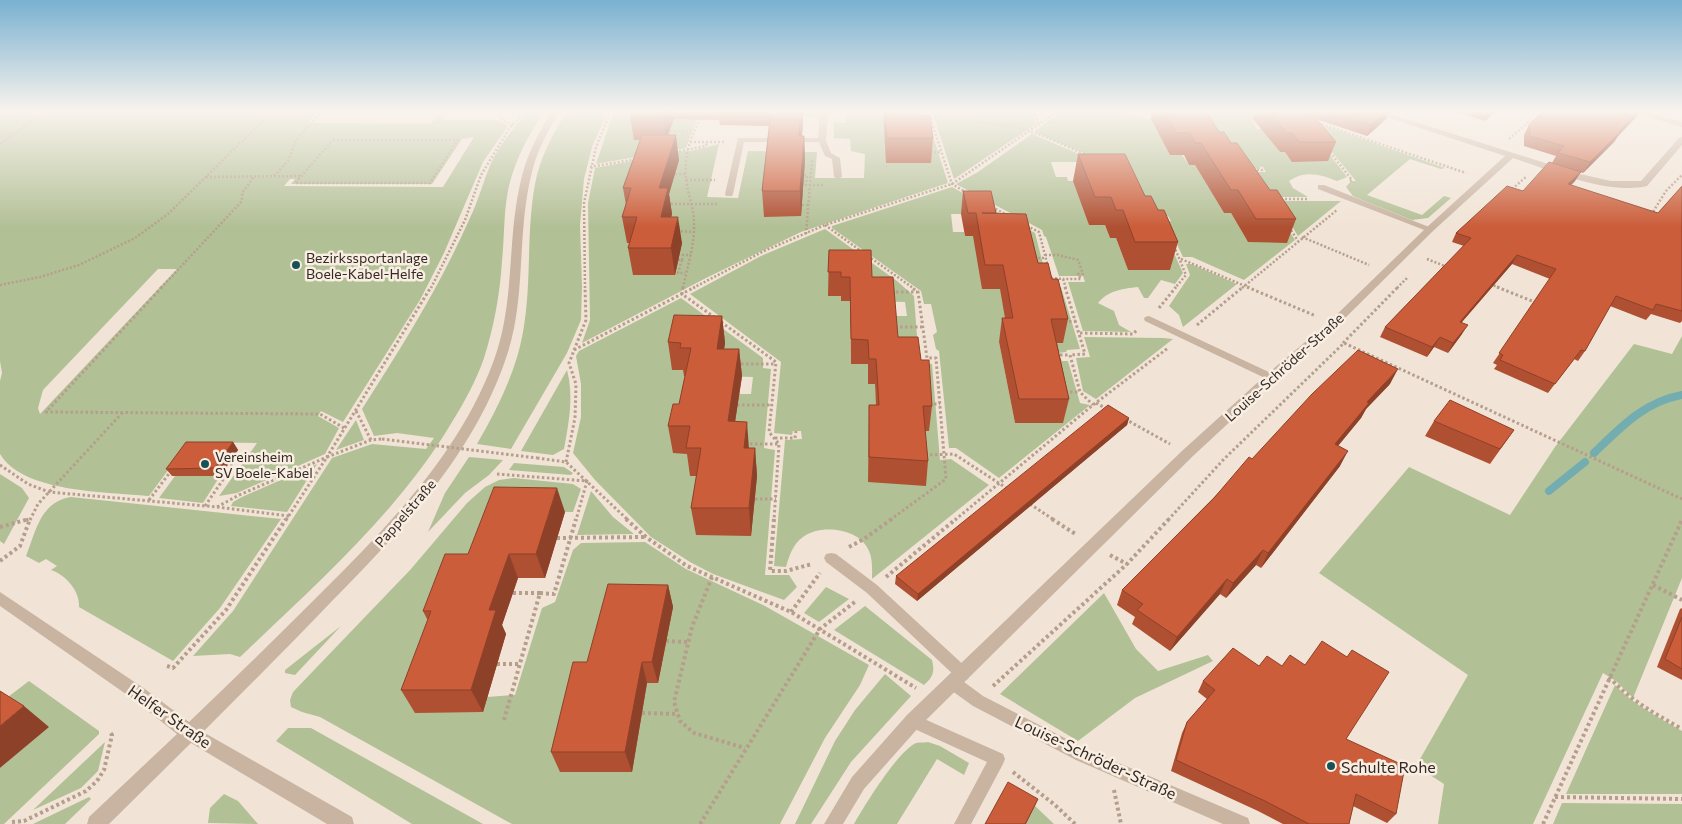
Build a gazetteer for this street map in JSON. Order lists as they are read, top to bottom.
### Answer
{
  "streets": {
    "street": ["Louise-Schröder-Straße", "Pappelstraße", "Helfer Straße"]
  },
  "crossings": [
    ["Pappelstraße", "Helfer Straße"]
  ],
  "places": ["Bezirkssportanlage Boele-Kabel-Helfe", "Vereinsheim SV Boele-Kabel", "Schulte Rohe"]
}
